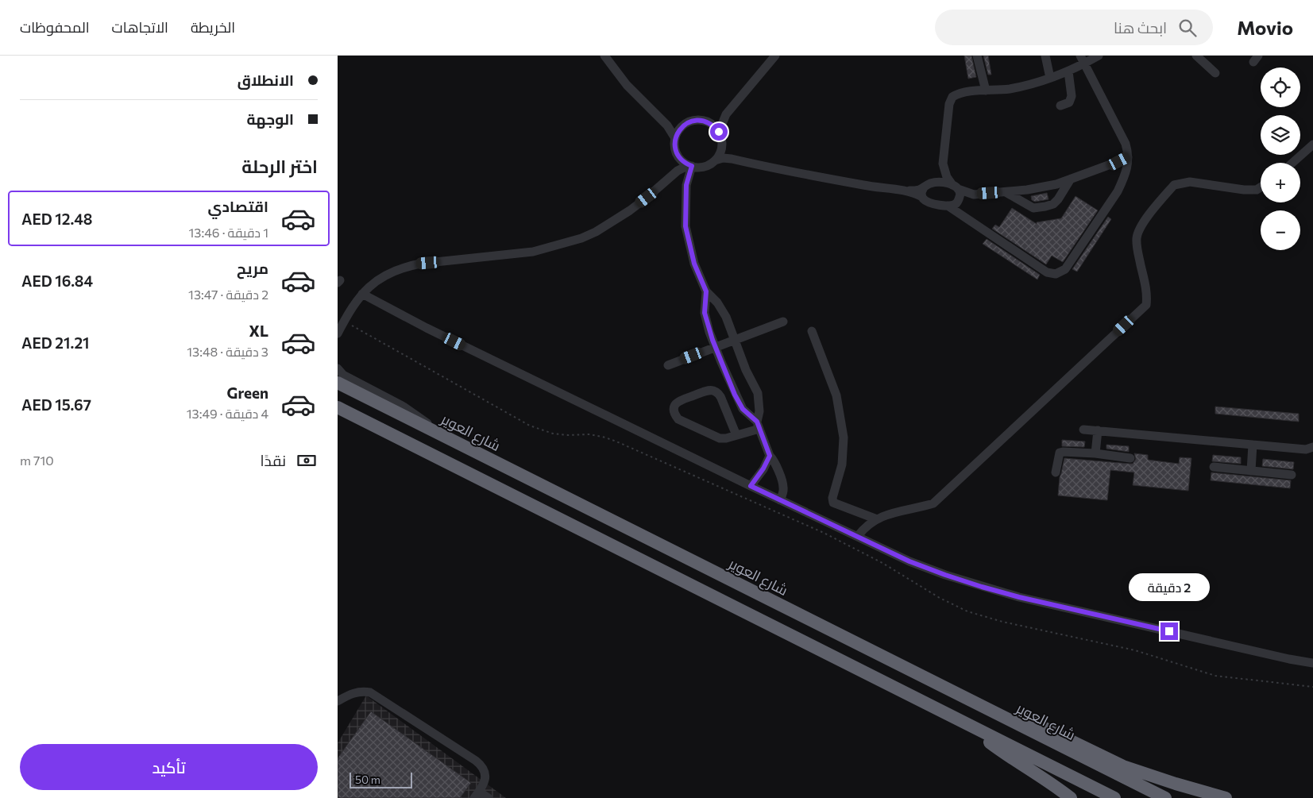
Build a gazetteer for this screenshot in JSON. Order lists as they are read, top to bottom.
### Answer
{
  "streets": {
    "highway": ["شارع العوير"]
  },
  "scale_bar": "50 m",
  "page": {
    "header": "Movio",
    "search": "ابحث هنا",
    "nav": ["الخريطة", "الاتجاهات", "المحفوظات"],
    "banner": ["الانطلاق", "الوجهة"],
    "map_buttons": ["+", "−"],
    "heading": "اختر الرحلة",
    "list": [
      {
        "name": "اقتصادي",
        "note": "1 دقيقة · 13:46",
        "value": "AED 12.48"
      },
      {
        "name": "مريح",
        "note": "2 دقيقة · 13:47",
        "value": "AED 16.84"
      },
      {
        "name": "XL",
        "note": "3 دقيقة · 13:48",
        "value": "AED 21.21"
      },
      {
        "name": "Green",
        "note": "4 دقيقة · 13:49",
        "value": "AED 15.67"
      }
    ],
    "pay": ["نقدًا", "710 m"],
    "bubble": "2 دقيقة",
    "buttons": "تأكيد",
    "scale": "50 m"
  }
}
